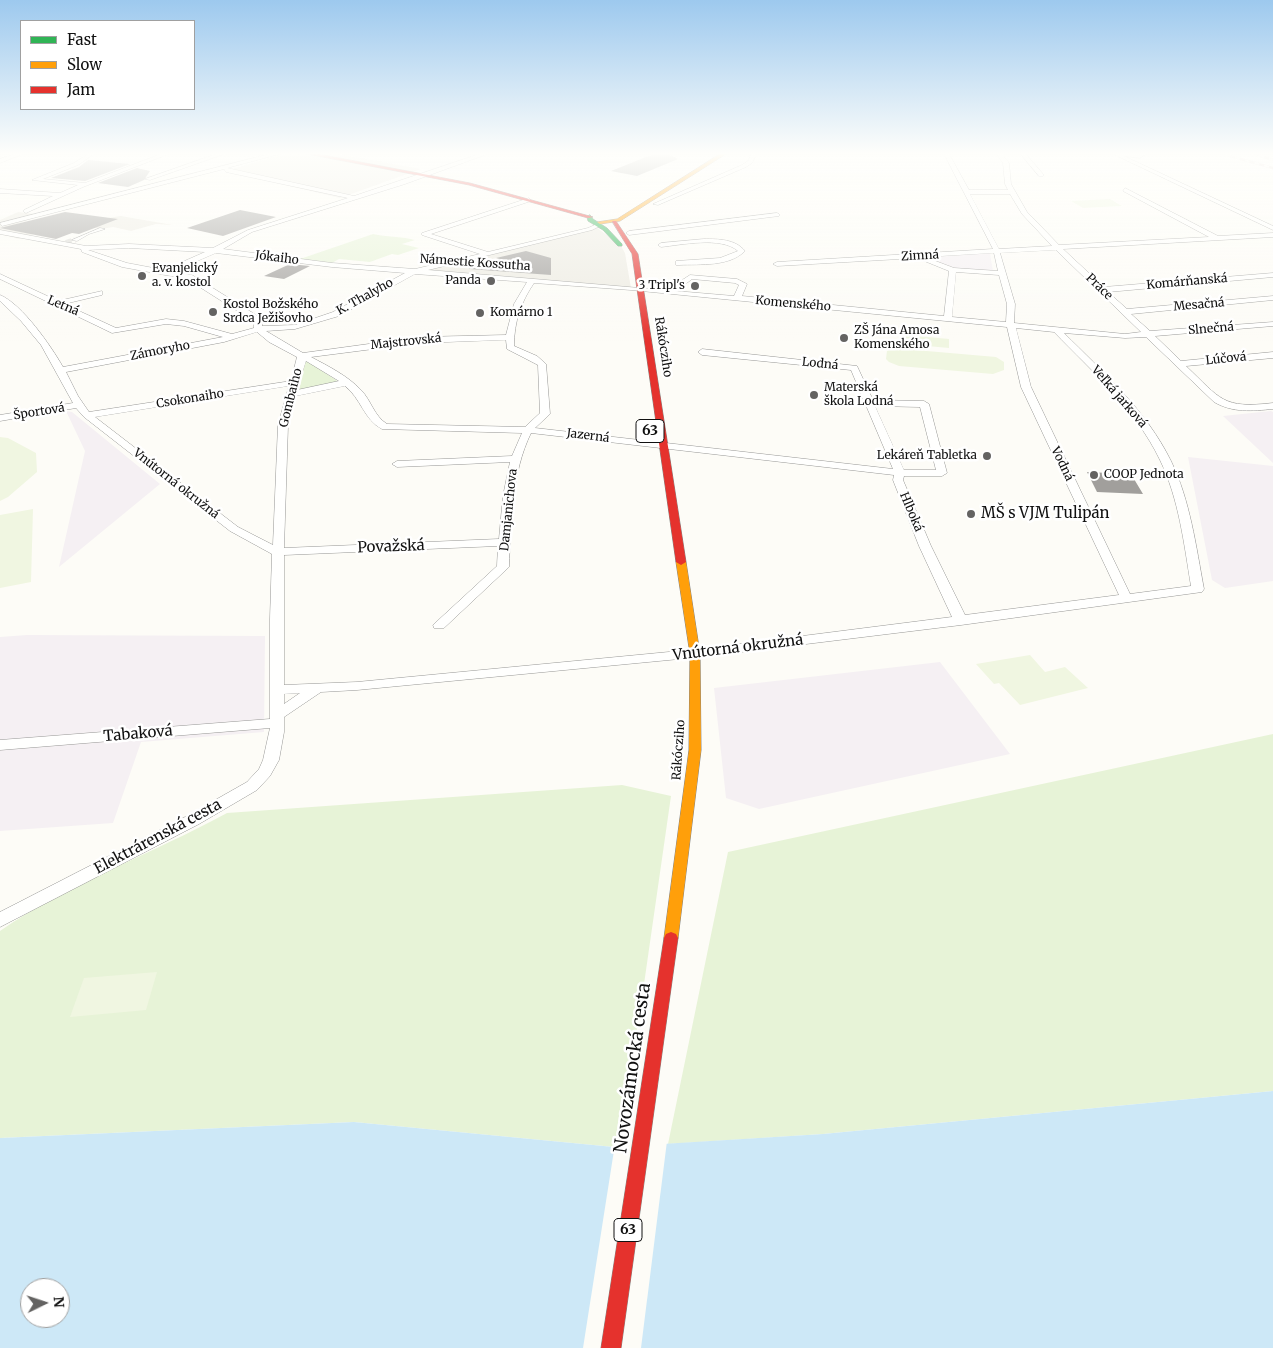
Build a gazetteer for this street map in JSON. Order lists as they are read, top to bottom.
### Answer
{
  "streets": {
    "main road": [
      "Námestie Kossutha",
      "Rákócziho",
      "63",
      "Novozámocká cesta"
    ],
    "street": [
      "Zimná",
      "Jókaiho",
      "Komárňanská",
      "Práce",
      "K. Thalyho",
      "Komenského",
      "Mesačná",
      "Letná",
      "Slnečná",
      "Majstrovská",
      "Zámoryho",
      "Lúčová",
      "Lodná",
      "Veľká jarková",
      "Gombaiho",
      "Csokonaiho",
      "Športová",
      "Jazerná",
      "Vodná",
      "Vnútorná okružná",
      "Damjanichova",
      "Hlboká",
      "Považská",
      "Tabaková",
      "Elektrárenská cesta"
    ]
  },
  "crossings": [
    ["Zimná", "Práce"],
    ["Zimná", "Vodná"],
    ["Jókaiho", "Námestie Kossutha"],
    ["Jókaiho", "K. Thalyho"],
    ["Jókaiho", "Gombaiho"],
    ["Námestie Kossutha", "K. Thalyho"],
    ["Námestie Kossutha", "Komenského"],
    ["Námestie Kossutha", "Rákócziho"],
    ["Komárňanská", "Práce"],
    ["Práce", "Komenského"],
    ["Práce", "Mesačná"],
    ["Práce", "Slnečná"],
    ["Práce", "Lúčová"],
    ["K. Thalyho", "Zámoryho"],
    ["K. Thalyho", "Gombaiho"],
    ["Komenského", "Slnečná"],
    ["Komenského", "Rákócziho"],
    ["Komenského", "Veľká jarková"],
    ["Komenského", "Vodná"],
    ["Letná", "Zámoryho"],
    ["Majstrovská", "Gombaiho"],
    ["Majstrovská", "Jazerná"],
    ["Majstrovská", "Damjanichova"],
    ["Rákócziho", "63"],
    ["Rákócziho", "Jazerná"],
    ["Rákócziho", "Vnútorná okružná"],
    ["Rákócziho", "Novozámocká cesta"],
    ["Zámoryho", "Gombaiho"],
    ["Zámoryho", "Vnútorná okružná"],
    ["Lodná", "Jazerná"],
    ["Lodná", "Hlboká"],
    ["Veľká jarková", "Vnútorná okružná"],
    ["Gombaiho", "Csokonaiho"],
    ["Gombaiho", "Jazerná"],
    ["Gombaiho", "Vnútorná okružná"],
    ["Gombaiho", "Považská"],
    ["Csokonaiho", "Vnútorná okružná"],
    ["Športová", "Vnútorná okružná"],
    ["Jazerná", "Damjanichova"],
    ["Jazerná", "Hlboká"],
    ["Vodná", "Vnútorná okružná"],
    ["Vnútorná okružná", "Hlboká"],
    ["Vnútorná okružná", "Považská"],
    ["Damjanichova", "Považská"],
    ["Tabaková", "Elektrárenská cesta"]
  ],
  "places": [
    "Evanjelický a. v. kostol",
    "Panda",
    "3 Tripl's",
    "Kostol Božského Srdca Ježišovho",
    "Komárno 1",
    "ZŠ Jána Amosa Komenského",
    "Materská škola Lodná",
    "Lekáreň Tabletka",
    "COOP Jednota",
    "MŠ s VJM Tulipán"
  ],
  "legend": ["Fast", "Slow", "Jam"],
  "north": "right"
}
